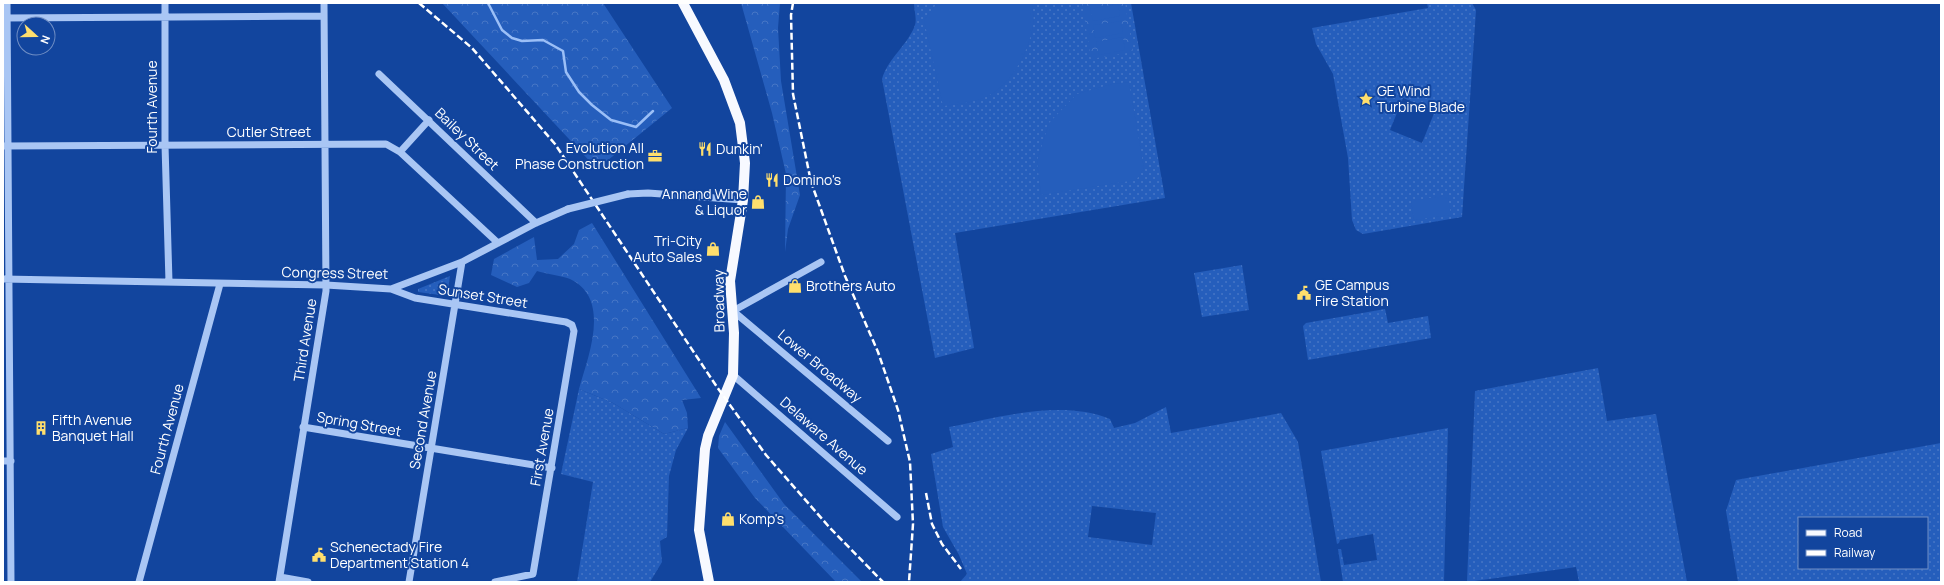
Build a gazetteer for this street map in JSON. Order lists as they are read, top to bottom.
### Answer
{
  "streets": {
    "main road": ["Broadway"],
    "street": [
      "Fourth Avenue",
      "Cutler Street",
      "Bailey Street",
      "Congress Street",
      "Sunset Street",
      "Third Avenue",
      "Lower Broadway",
      "Second Avenue",
      "Spring Street",
      "Delaware Avenue",
      "First Avenue"
    ]
  },
  "crossings": [
    ["Fourth Avenue", "Cutler Street"],
    ["Fourth Avenue", "Congress Street"],
    ["Cutler Street", "Congress Street"],
    ["Cutler Street", "Third Avenue"],
    ["Bailey Street", "Congress Street"],
    ["Congress Street", "Sunset Street"],
    ["Congress Street", "Broadway"],
    ["Congress Street", "Third Avenue"],
    ["Congress Street", "Second Avenue"],
    ["Sunset Street", "Second Avenue"],
    ["Sunset Street", "First Avenue"],
    ["Broadway", "Lower Broadway"],
    ["Broadway", "Delaware Avenue"],
    ["Third Avenue", "Spring Street"],
    ["Second Avenue", "Spring Street"],
    ["Spring Street", "First Avenue"]
  ],
  "places": {
    "place": ["GE Wind Turbine Blade"],
    "restaurant": ["Dunkin'", "Domino's"],
    "office": ["Evolution All Phase Construction"],
    "shop": [
      "Annand Wine & Liquor",
      "Tri-City Auto Sales",
      "Brothers Auto",
      "Komp's"
    ],
    "public building": ["GE Campus Fire Station", "Schenectady Fire Department Station 4"],
    "building": ["Fifth Avenue Banquet Hall"]
  },
  "legend": ["Road", "Railway"],
  "north": "right"
}
